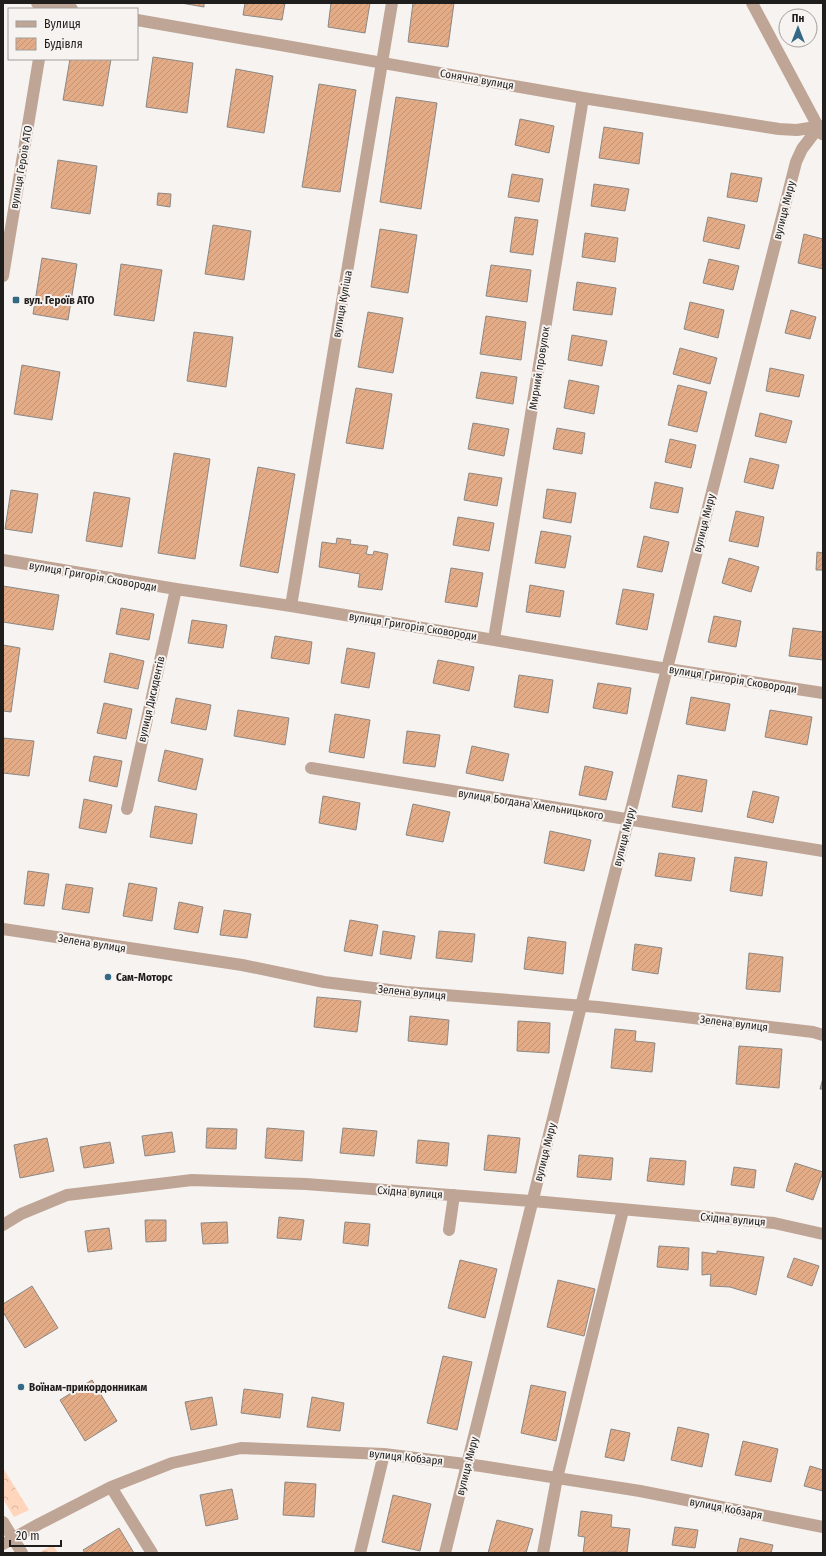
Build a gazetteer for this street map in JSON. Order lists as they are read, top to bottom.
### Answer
{
  "streets": {
    "street": [
      "Сонячна вулиця",
      "вулиця Героїв АТО",
      "вулиця Миру",
      "вулиця Куліша",
      "Мирний провулок",
      "вулиця Григорія Сковороди",
      "вулиця Дисидентів",
      "вулиця Богдана Хмельницького",
      "Зелена вулиця",
      "Східна вулиця",
      "вулиця Кобзаря"
    ]
  },
  "crossings": [
    ["Сонячна вулиця", "вулиця Миру"],
    ["Сонячна вулиця", "вулиця Куліша"],
    ["Сонячна вулиця", "Мирний провулок"],
    ["вулиця Миру", "вулиця Григорія Сковороди"],
    ["вулиця Миру", "вулиця Богдана Хмельницького"],
    ["вулиця Миру", "Зелена вулиця"],
    ["вулиця Миру", "Східна вулиця"],
    ["вулиця Миру", "вулиця Кобзаря"],
    ["вулиця Куліша", "вулиця Григорія Сковороди"],
    ["Мирний провулок", "вулиця Григорія Сковороди"],
    ["вулиця Григорія Сковороди", "вулиця Дисидентів"]
  ],
  "places": {
    "transit": ["вул. Героїв АТО"],
    "other": ["Сам-Моторс", "Воїнам-прикордонникам"]
  },
  "legend": ["Вулиця", "Будівля"],
  "scale_bar": "20 m",
  "north": "top"
}
